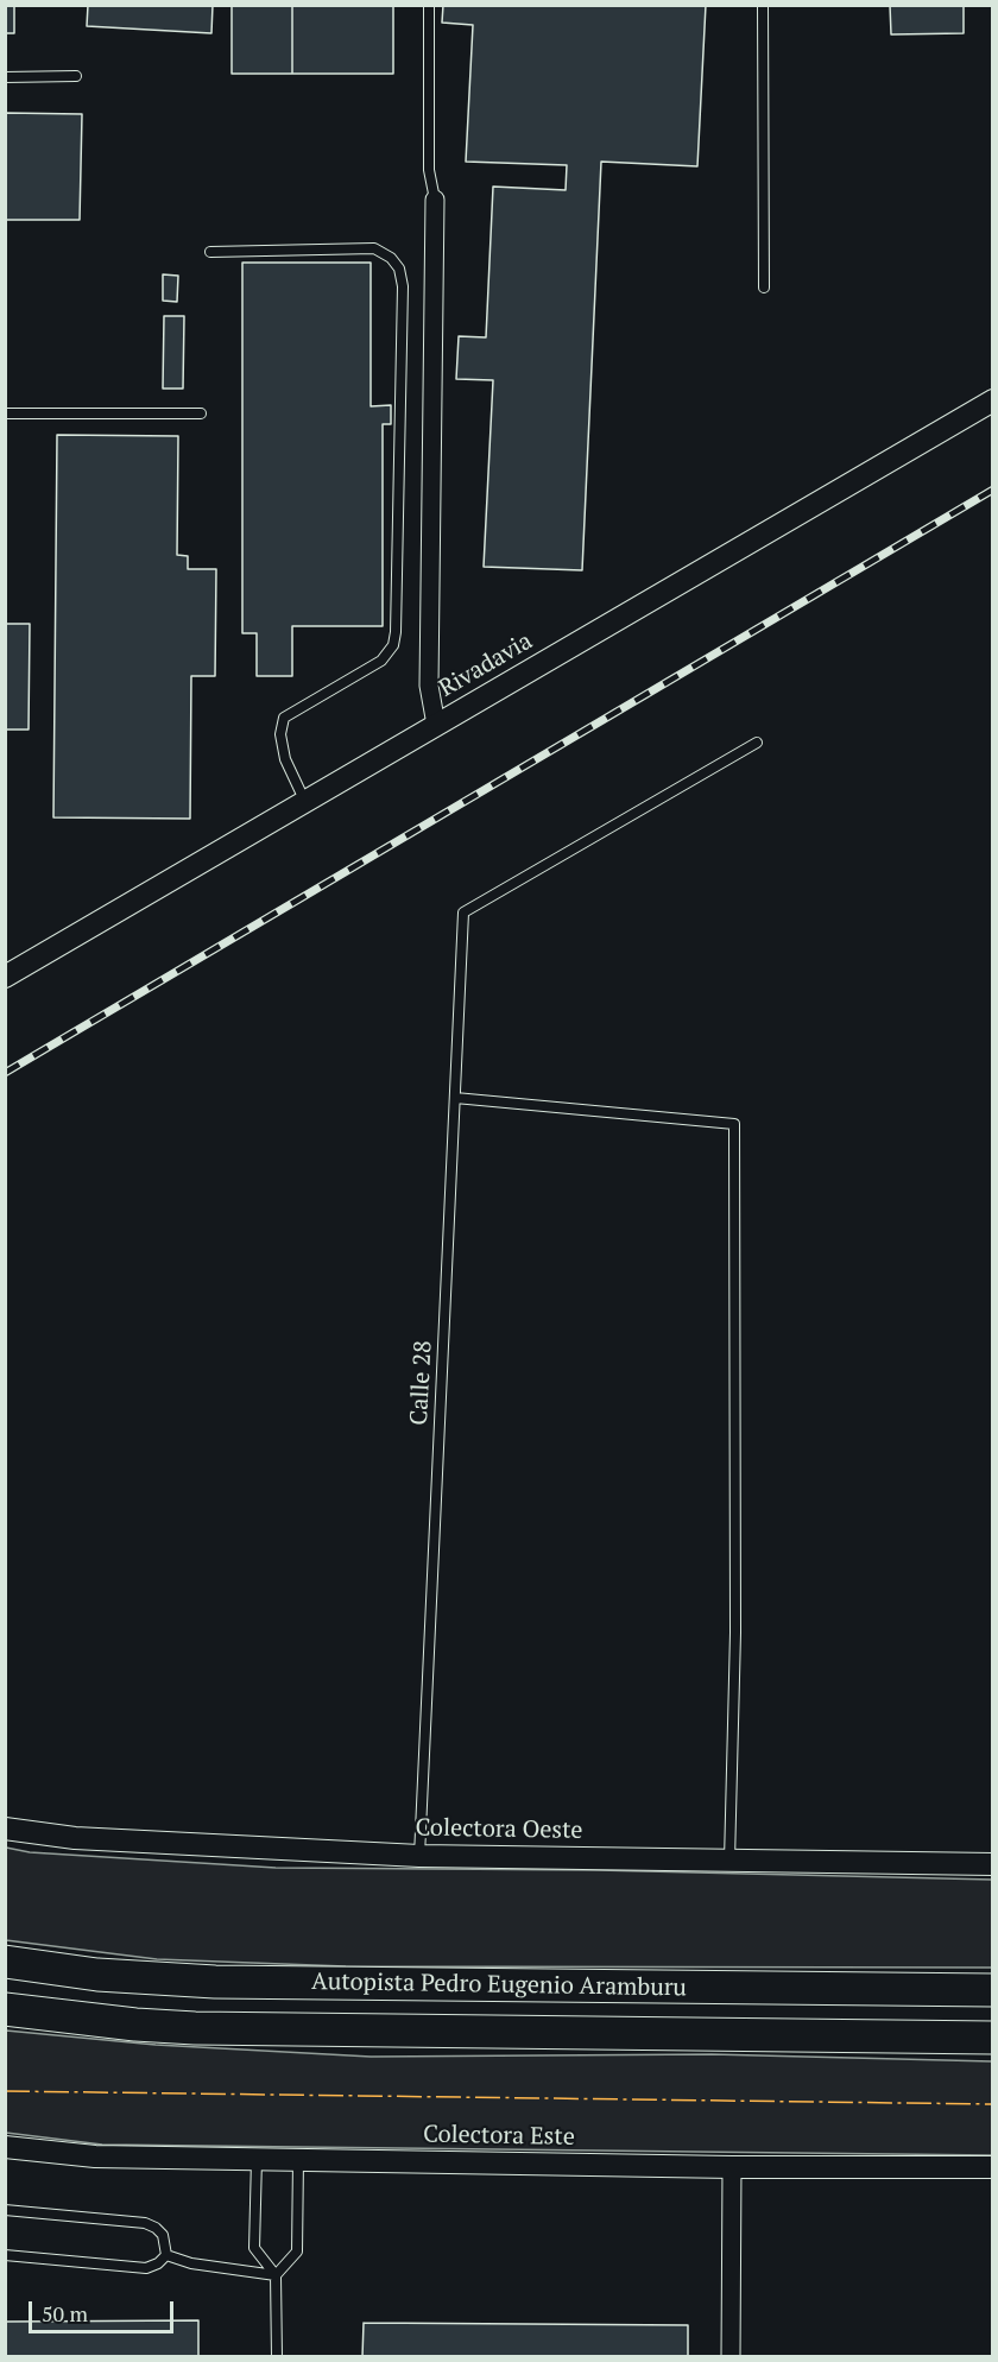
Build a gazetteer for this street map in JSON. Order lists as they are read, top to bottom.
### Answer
{
  "streets": {
    "highway": ["Autopista Pedro Eugenio Aramburu"],
    "street": ["Rivadavia", "Colectora Oeste", "Colectora Este"],
    "lane": ["Calle 28"]
  },
  "crossings": [
    ["Calle 28", "Colectora Oeste"]
  ],
  "scale_bar": "50 m"
}
